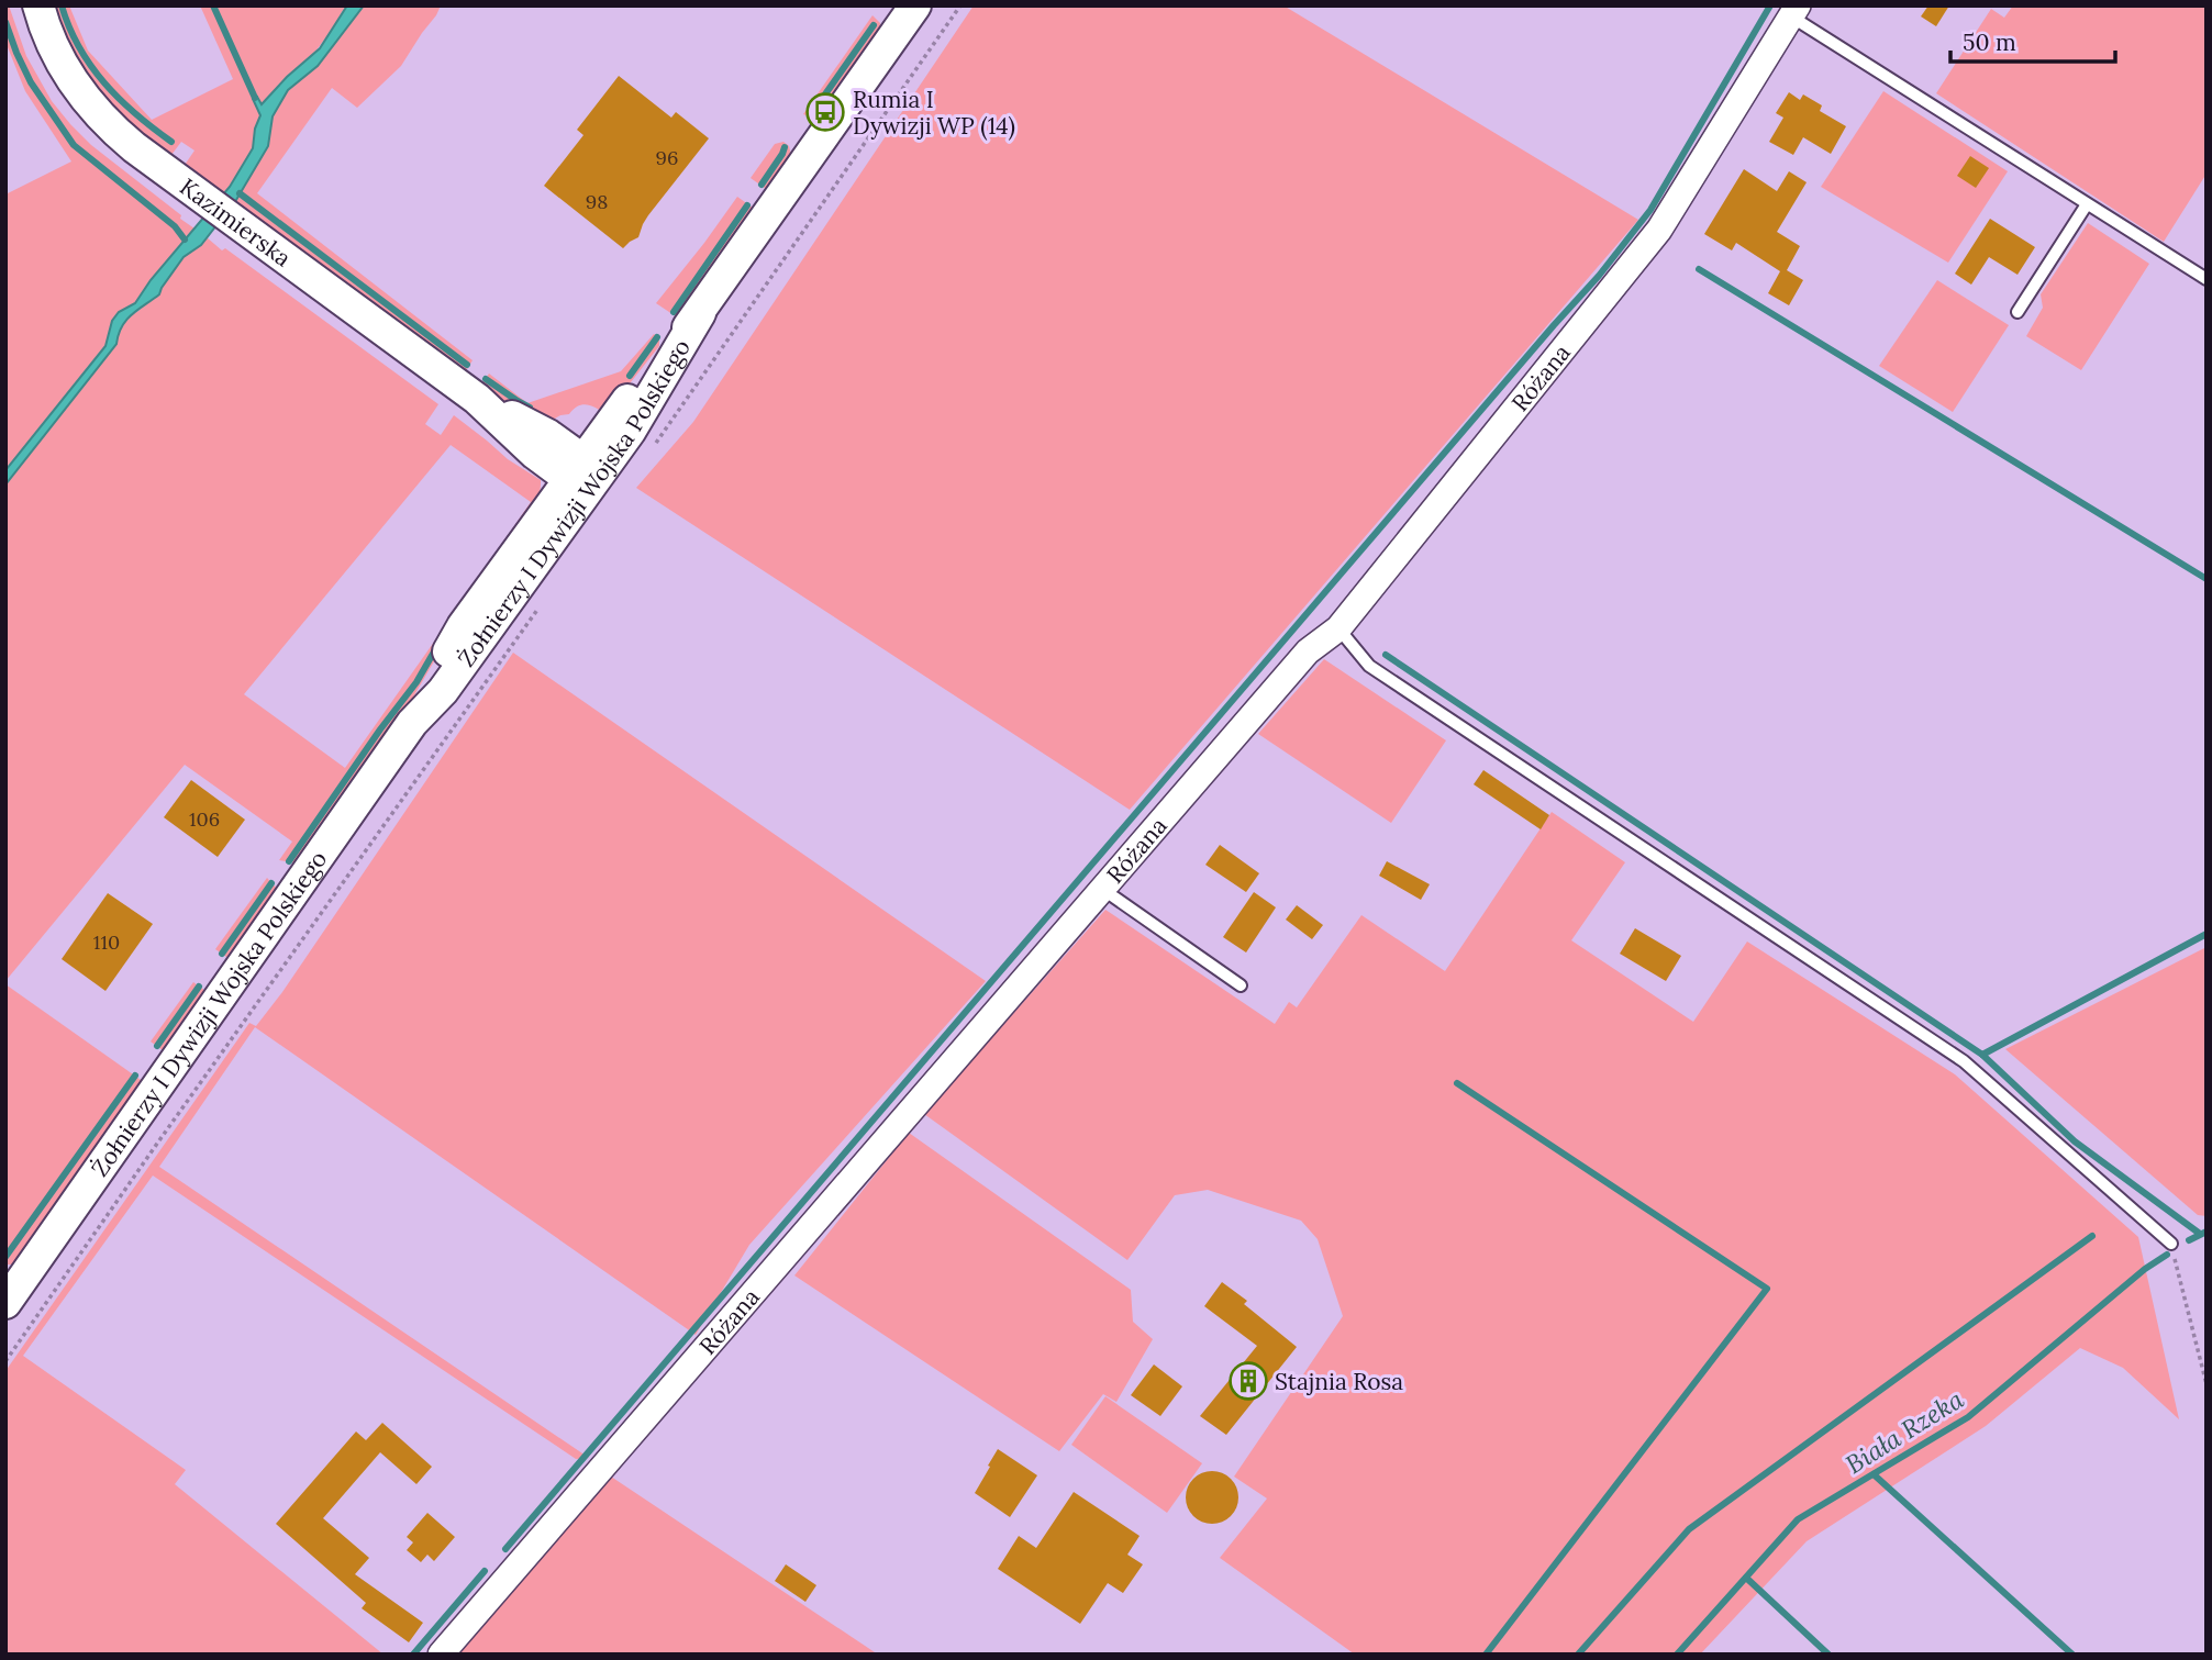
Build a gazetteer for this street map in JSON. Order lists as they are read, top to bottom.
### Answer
{
  "streets": {
    "street": ["Kazimierska", "Różana", "Żołnierzy I Dywizji Wojska Polskiego"]
  },
  "crossings": [
    ["Kazimierska", "Żołnierzy I Dywizji Wojska Polskiego"]
  ],
  "water": ["Biała Rzeka"],
  "places": {
    "bus stop": ["Rumia I Dywizji WP (14)"],
    "building": ["Stajnia Rosa"]
  },
  "house_numbers": [
    "96",
    "98",
    "106",
    "110"
  ],
  "scale_bar": "50 m"
}
